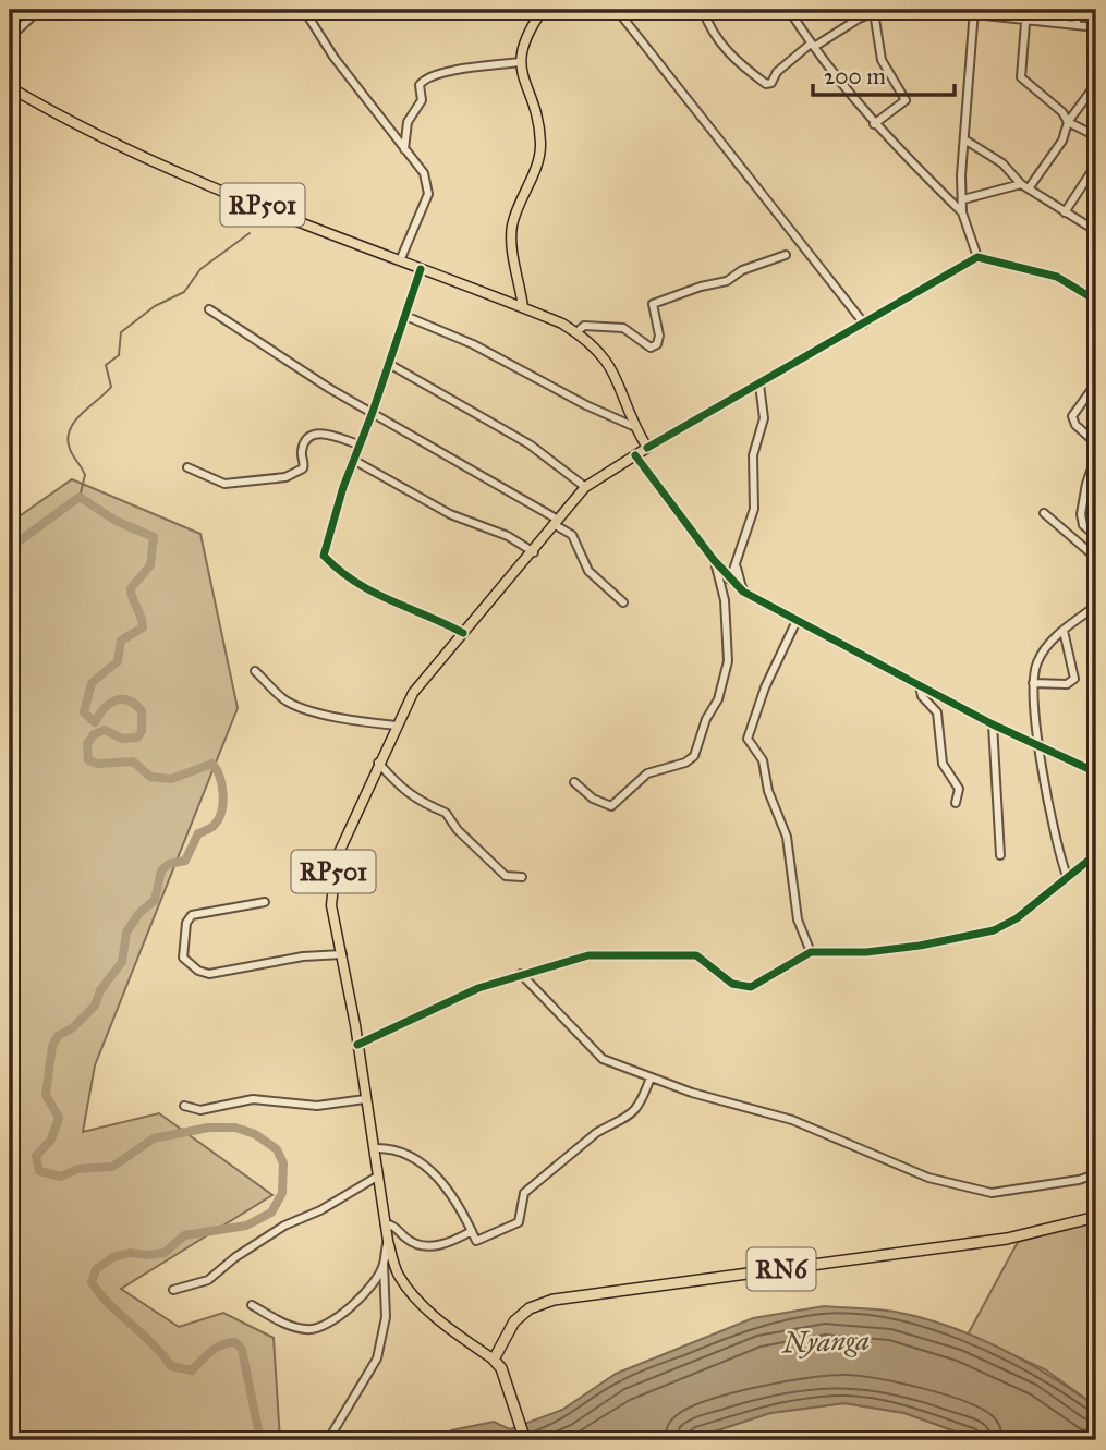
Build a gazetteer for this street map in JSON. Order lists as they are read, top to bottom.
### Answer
{
  "streets": {
    "highway": ["RN6"],
    "main road": ["RP501"]
  },
  "crossings": [
    ["RP501", "RN6"]
  ],
  "water": ["Nyanga"],
  "scale_bar": "200 m"
}
